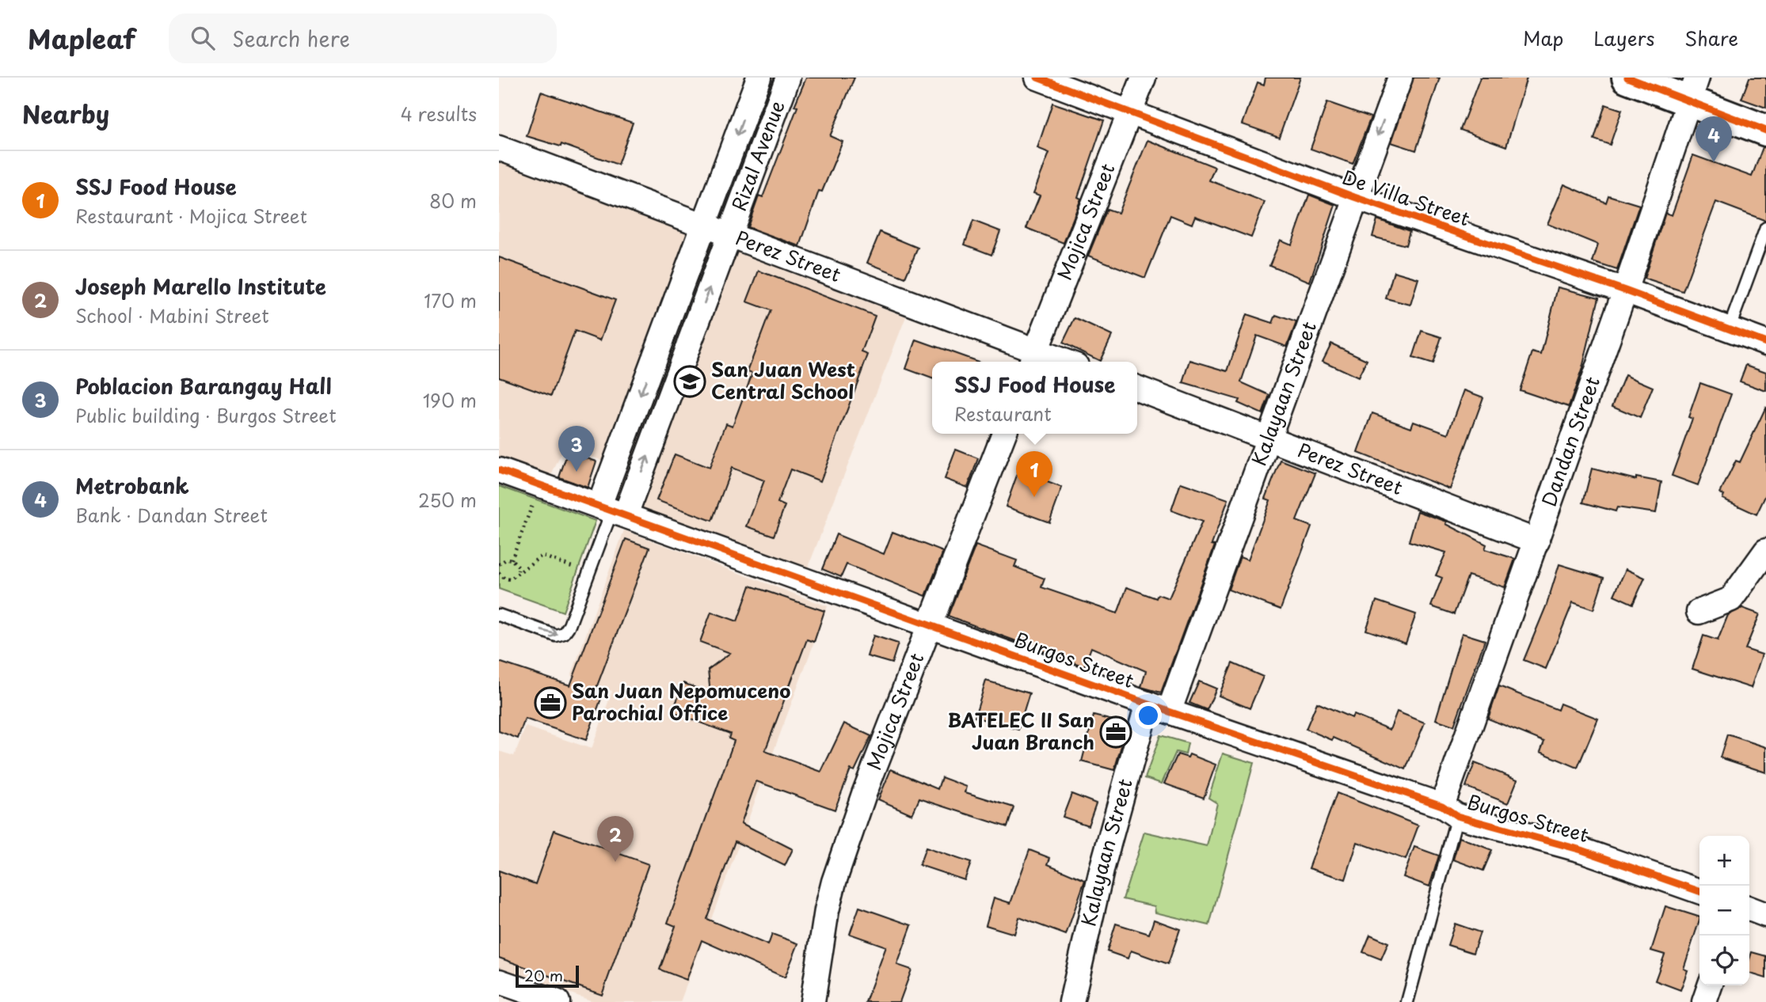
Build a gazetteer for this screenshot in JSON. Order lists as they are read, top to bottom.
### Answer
{
  "streets": {
    "street": [
      "Rizal Avenue",
      "De Villa Street",
      "Mojica Street",
      "Perez Street",
      "Kalayaan Street",
      "Dandan Street",
      "Burgos Street"
    ]
  },
  "crossings": [
    ["Rizal Avenue", "Perez Street"],
    ["Rizal Avenue", "Burgos Street"],
    ["De Villa Street", "Mojica Street"],
    ["De Villa Street", "Kalayaan Street"],
    ["De Villa Street", "Dandan Street"],
    ["Mojica Street", "Perez Street"],
    ["Mojica Street", "Burgos Street"],
    ["Perez Street", "Kalayaan Street"],
    ["Perez Street", "Dandan Street"],
    ["Kalayaan Street", "Burgos Street"],
    ["Dandan Street", "Burgos Street"]
  ],
  "places": {
    "school or university": ["San Juan West Central School"],
    "office": ["San Juan Nepomuceno Parochial Office", "BATELEC II San Juan Branch"]
  },
  "scale_bar": "20 m",
  "page": {
    "header": "Mapleaf",
    "search": "Search here",
    "nav": ["Map", "Layers", "Share"],
    "heading": ["Nearby", "4 results"],
    "pins": [
      "4",
      "3",
      "1",
      "2"
    ],
    "list": [
      {
        "mark": "1",
        "name": "SSJ Food House",
        "note": "Restaurant · Mojica Street",
        "value": "80 m"
      },
      {
        "mark": "2",
        "name": "Joseph Marello Institute",
        "note": "School · Mabini Street",
        "value": "170 m"
      },
      {
        "mark": "3",
        "name": "Poblacion Barangay Hall",
        "note": "Public building · Burgos Street",
        "value": "190 m"
      },
      {
        "mark": "4",
        "name": "Metrobank",
        "note": "Bank · Dandan Street",
        "value": "250 m"
      }
    ],
    "popup": ["SSJ Food House", "Restaurant"],
    "map_buttons": ["+", "−"],
    "scale": "20 m"
  }
}
